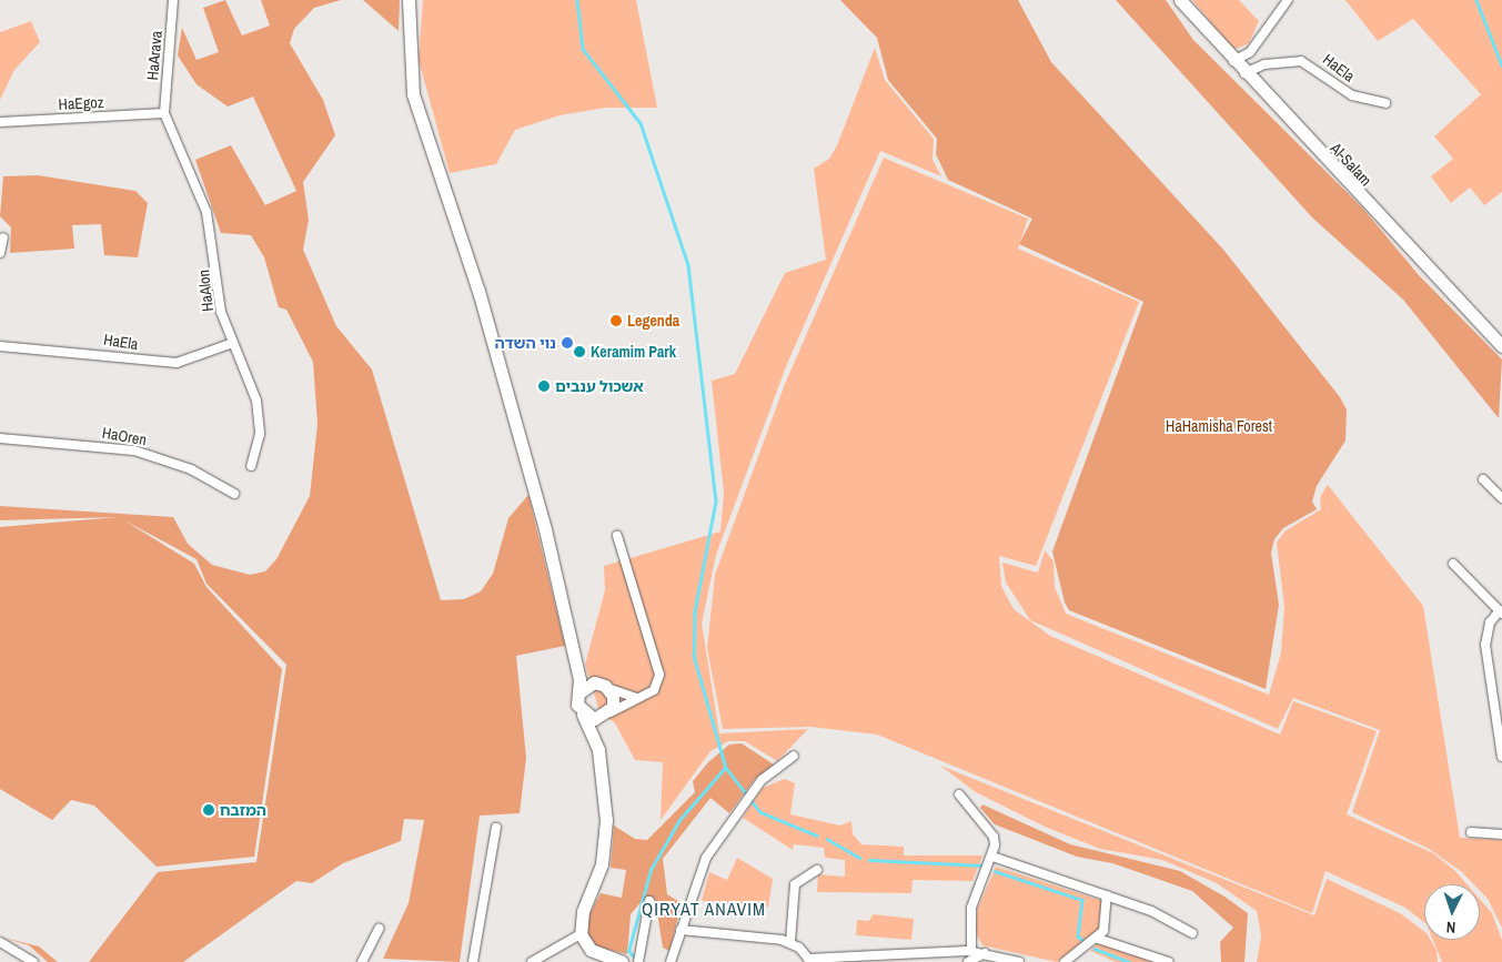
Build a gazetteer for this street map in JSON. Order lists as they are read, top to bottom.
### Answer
{
  "streets": {
    "main road": ["Al-Salam"],
    "street": [
      "HaArava",
      "HaEla",
      "HaEgoz",
      "HaAlon",
      "HaOren"
    ]
  },
  "crossings": [
    ["HaArava", "HaEgoz"],
    ["HaArava", "HaAlon"],
    ["HaEla", "Al-Salam"],
    ["HaEla", "HaAlon"],
    ["HaEgoz", "HaAlon"]
  ],
  "districts": ["QIRYAT ANAVIM"],
  "parks": ["HaHamisha Forest"],
  "places": [
    "Legenda",
    "נוי השדה",
    "Keramim Park",
    "אשכול ענבים",
    "המזבח"
  ],
  "north": "bottom"
}
